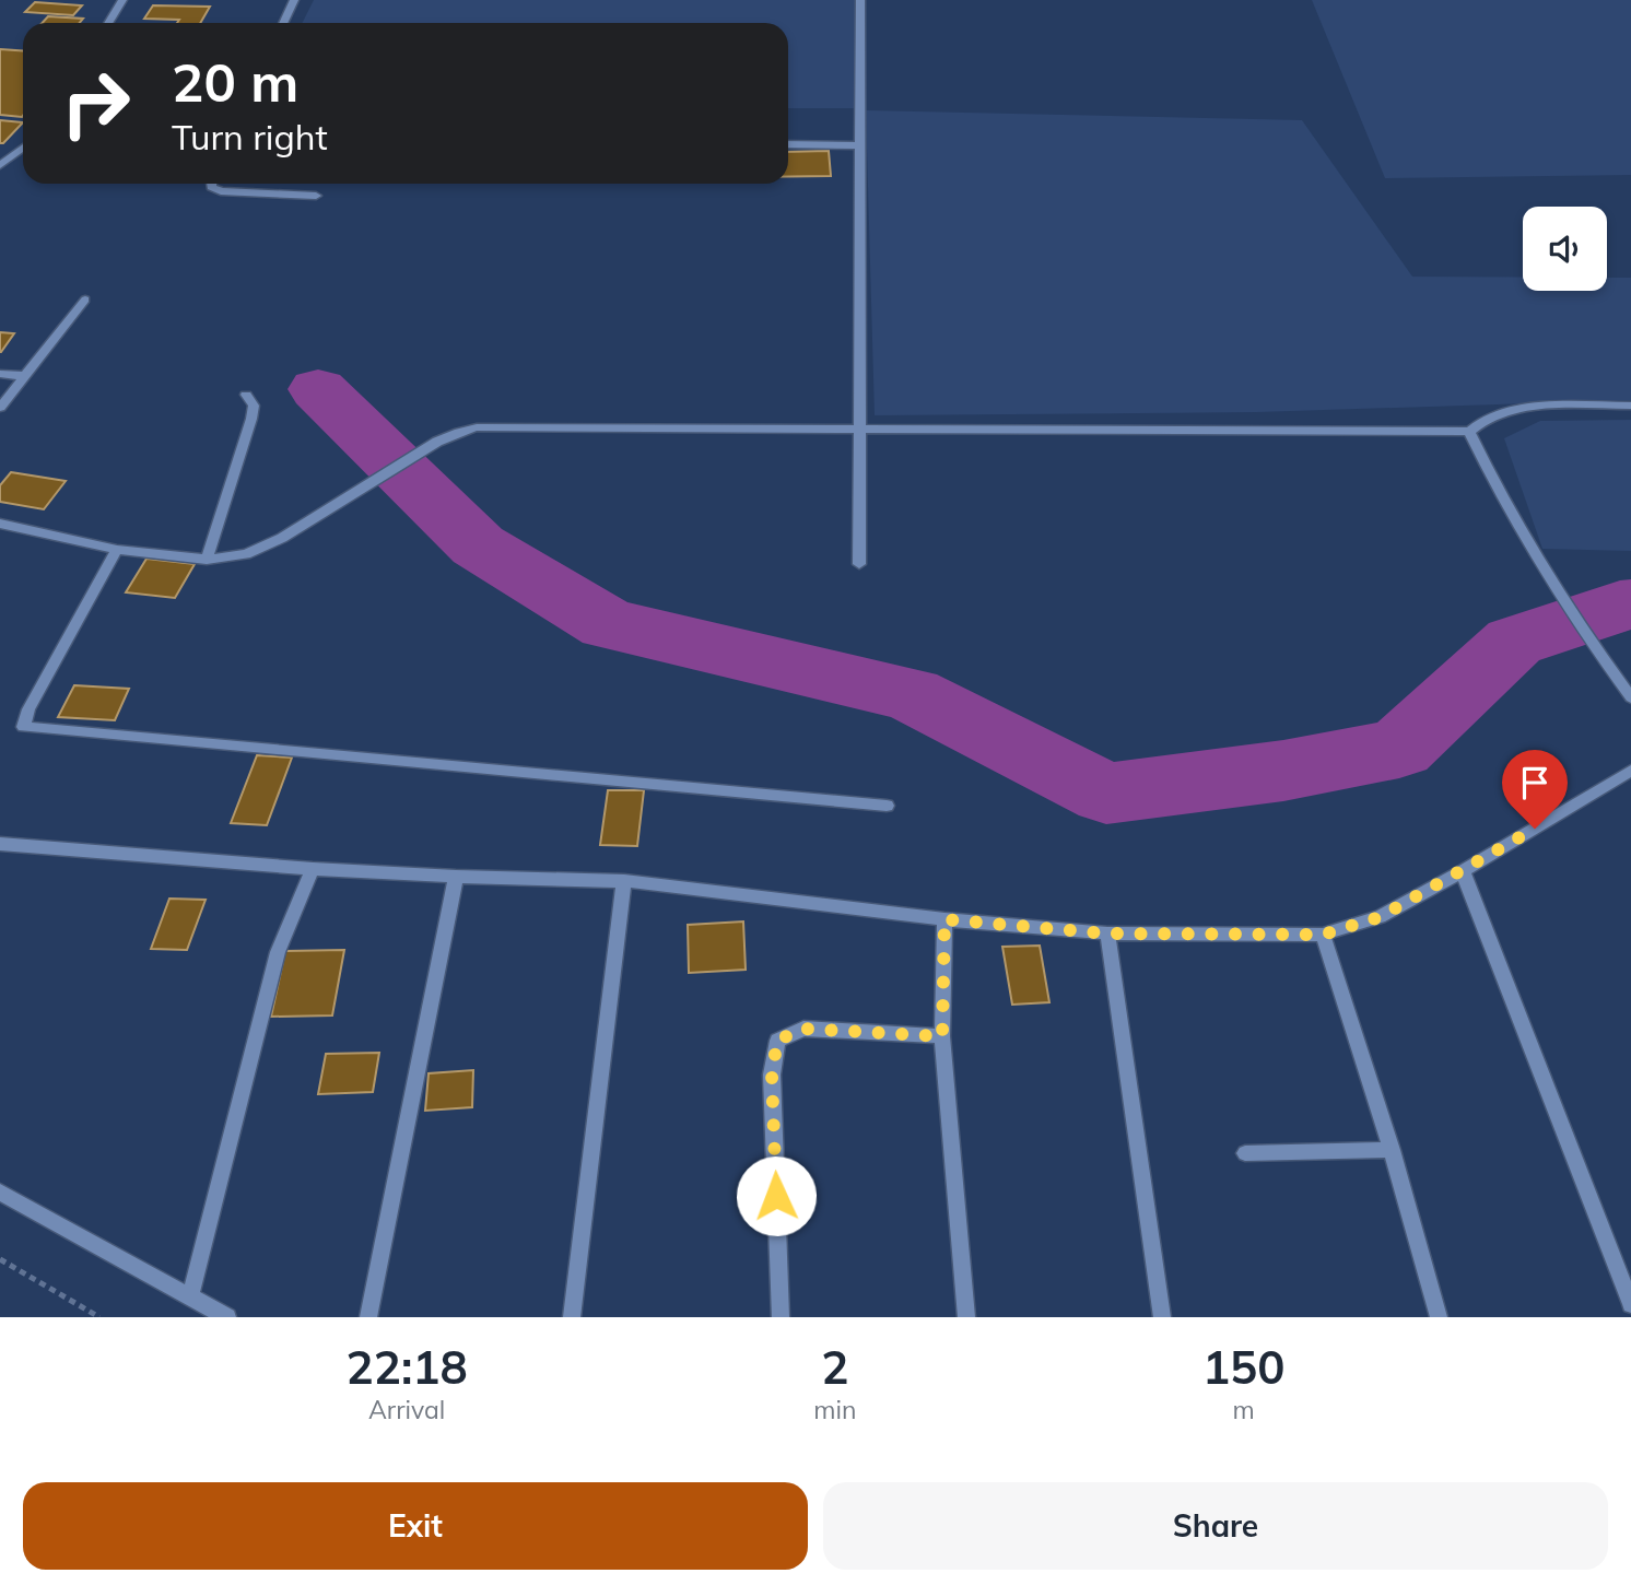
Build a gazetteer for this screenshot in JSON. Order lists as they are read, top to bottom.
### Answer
{
  "page": {
    "turn": ["20 m", "Turn right"],
    "eta": [
      "22:18",
      "Arrival",
      "2",
      "min",
      "150",
      "m"
    ],
    "buttons": ["Exit", "Share"]
  }
}
